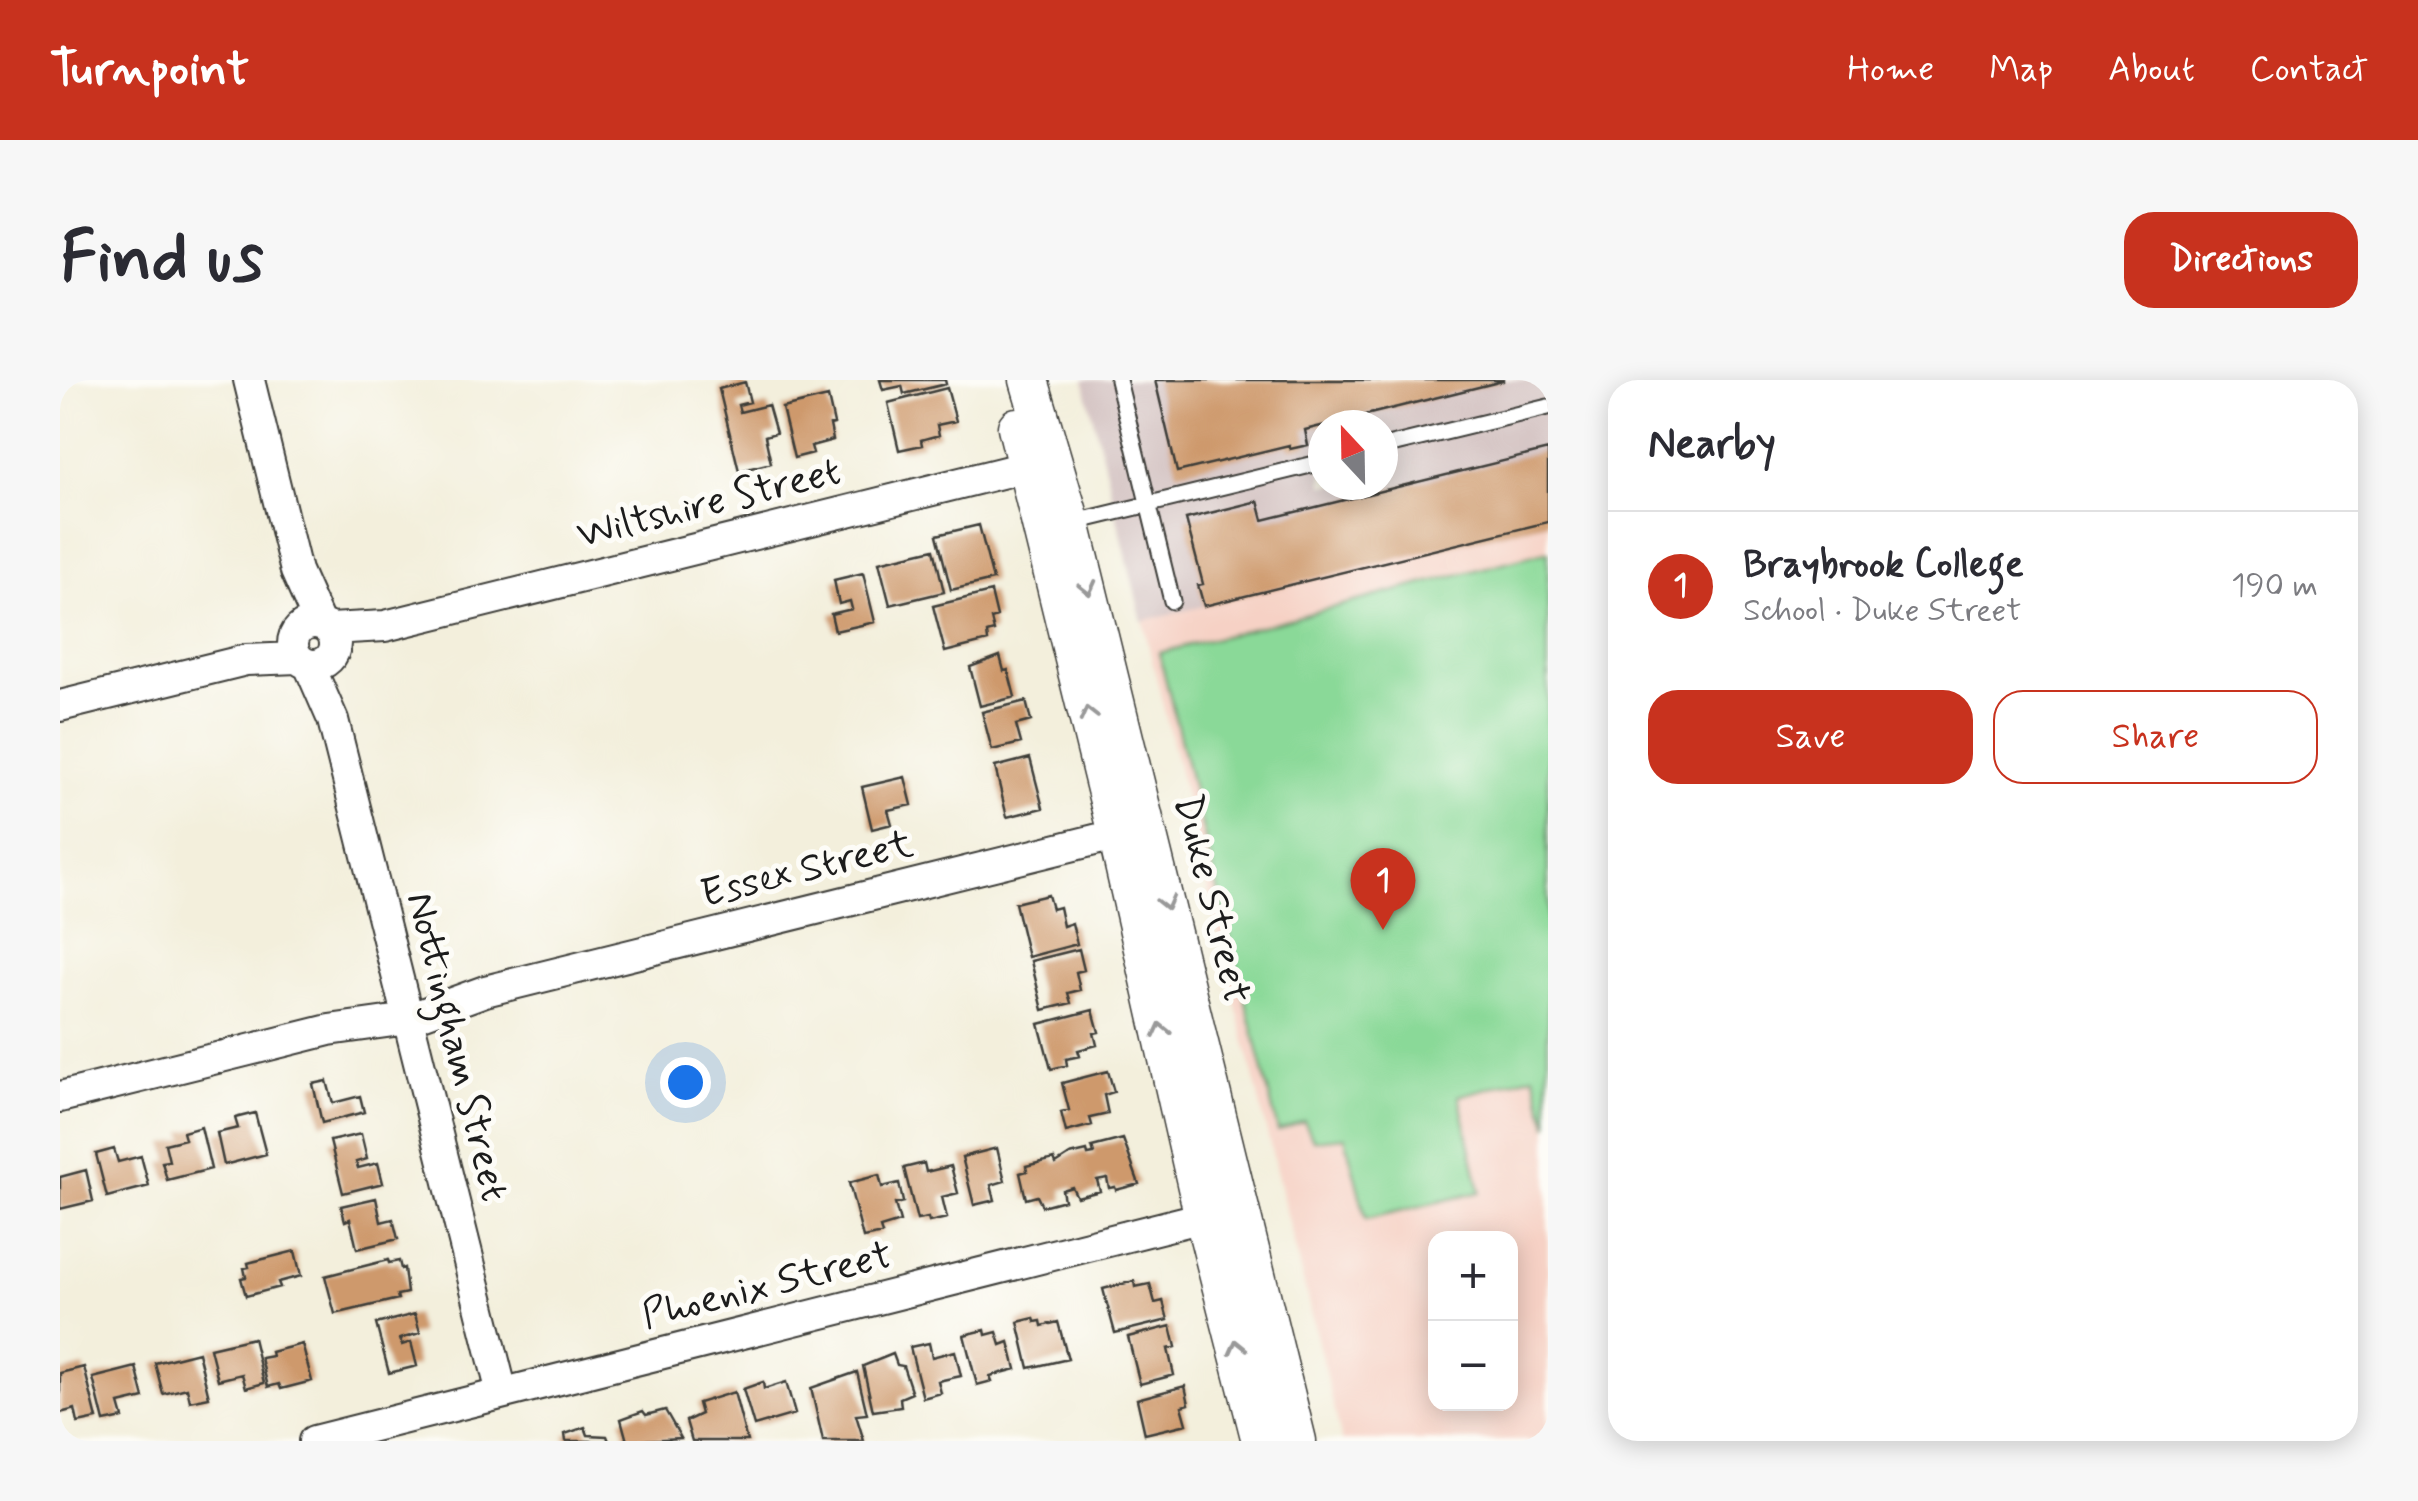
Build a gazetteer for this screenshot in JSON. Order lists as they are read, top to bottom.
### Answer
{
  "streets": {
    "street": [
      "Wiltshire Street",
      "Essex Street",
      "Duke Street",
      "Nottingham Street",
      "Phoenix Street"
    ]
  },
  "crossings": [
    ["Wiltshire Street", "Duke Street"],
    ["Wiltshire Street", "Nottingham Street"],
    ["Essex Street", "Duke Street"],
    ["Essex Street", "Nottingham Street"],
    ["Duke Street", "Phoenix Street"],
    ["Nottingham Street", "Phoenix Street"]
  ],
  "north": "top",
  "page": {
    "header": "Turnpoint",
    "nav": [
      "Home",
      "Map",
      "About",
      "Contact"
    ],
    "buttons": [
      "Directions",
      ["Save", "Share"]
    ],
    "title": "Find us",
    "heading": "Nearby",
    "list": [
      {
        "mark": "1",
        "name": "Braybrook College",
        "note": "School · Duke Street",
        "value": "190 m"
      }
    ],
    "pins": "1",
    "map_buttons": ["+", "−"]
  }
}
